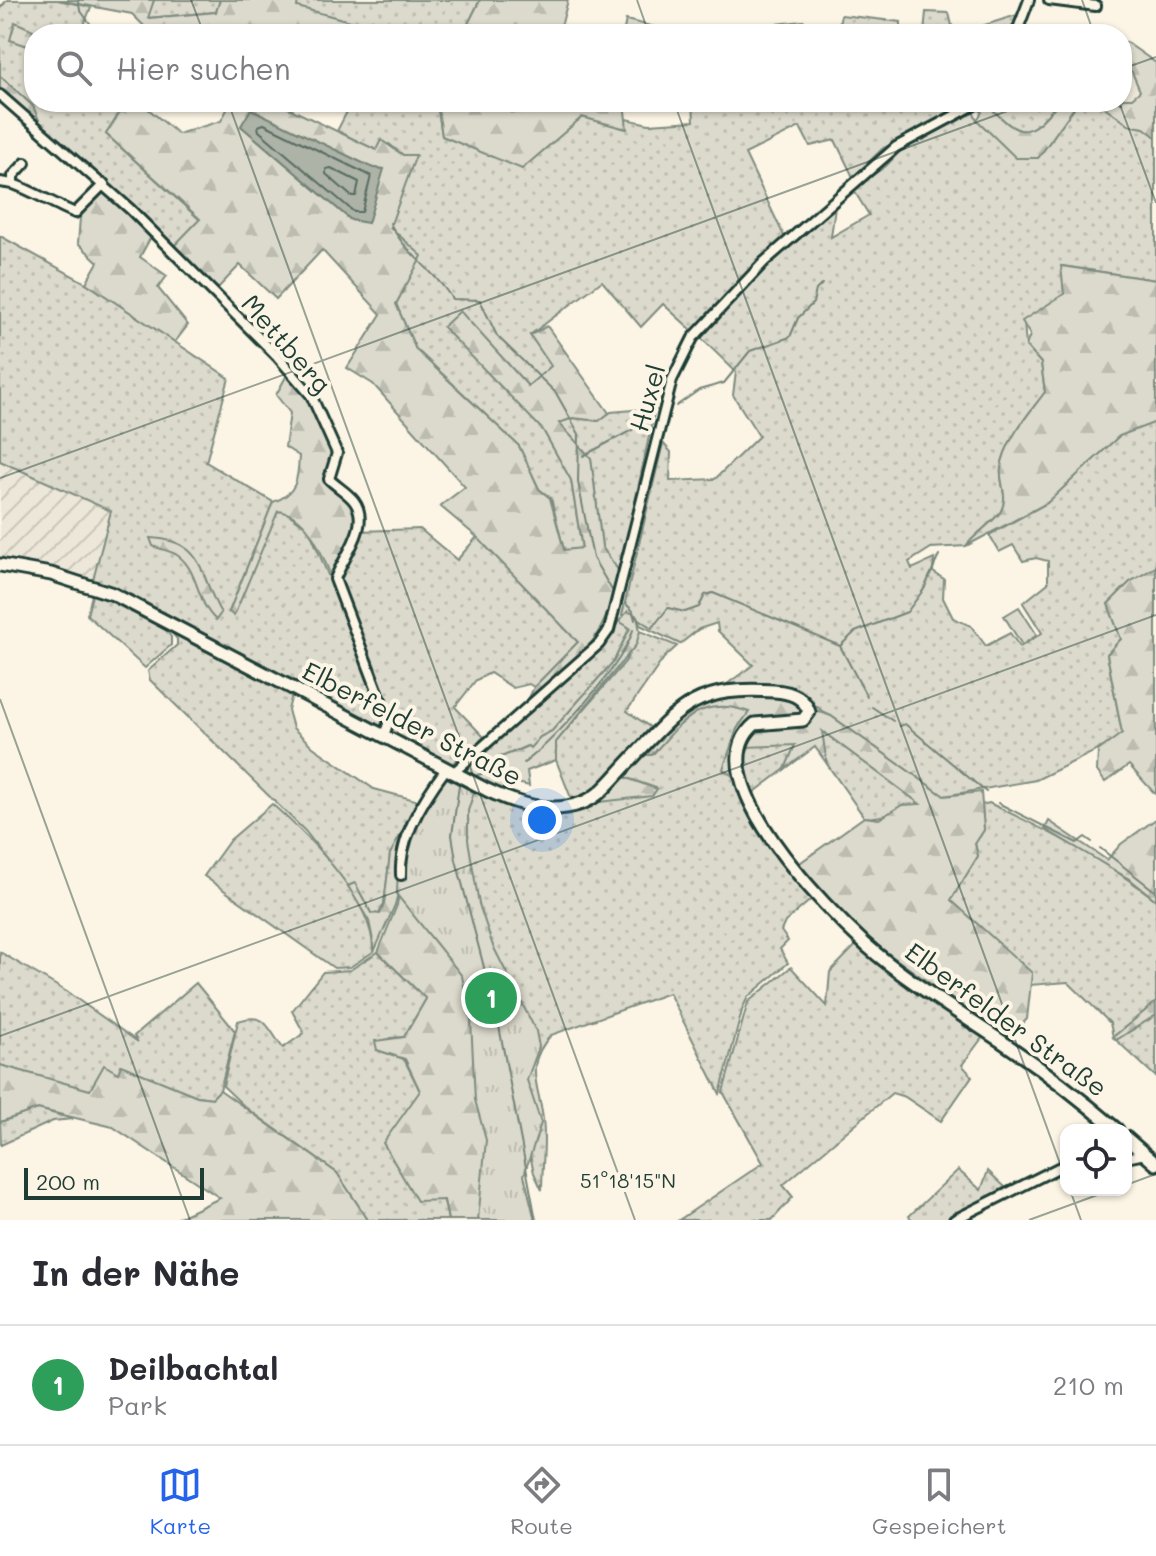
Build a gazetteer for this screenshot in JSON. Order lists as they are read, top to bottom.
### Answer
{
  "streets": {
    "main road": ["Elberfelder Straße"],
    "street": ["Mettberg", "Huxel"]
  },
  "crossings": [
    ["Mettberg", "Elberfelder Straße"],
    ["Huxel", "Elberfelder Straße"]
  ],
  "scale_bar": "200 m",
  "page": {
    "search": "Hier suchen",
    "pins": "1",
    "scale": "200 m",
    "heading": "In der Nähe",
    "list": [
      {
        "mark": "1",
        "name": "Deilbachtal",
        "note": "Park",
        "value": "210 m"
      }
    ],
    "nav": ["Karte", "Route", "Gespeichert"]
  },
  "coordinates": ["51°18'15\"N"]
}
